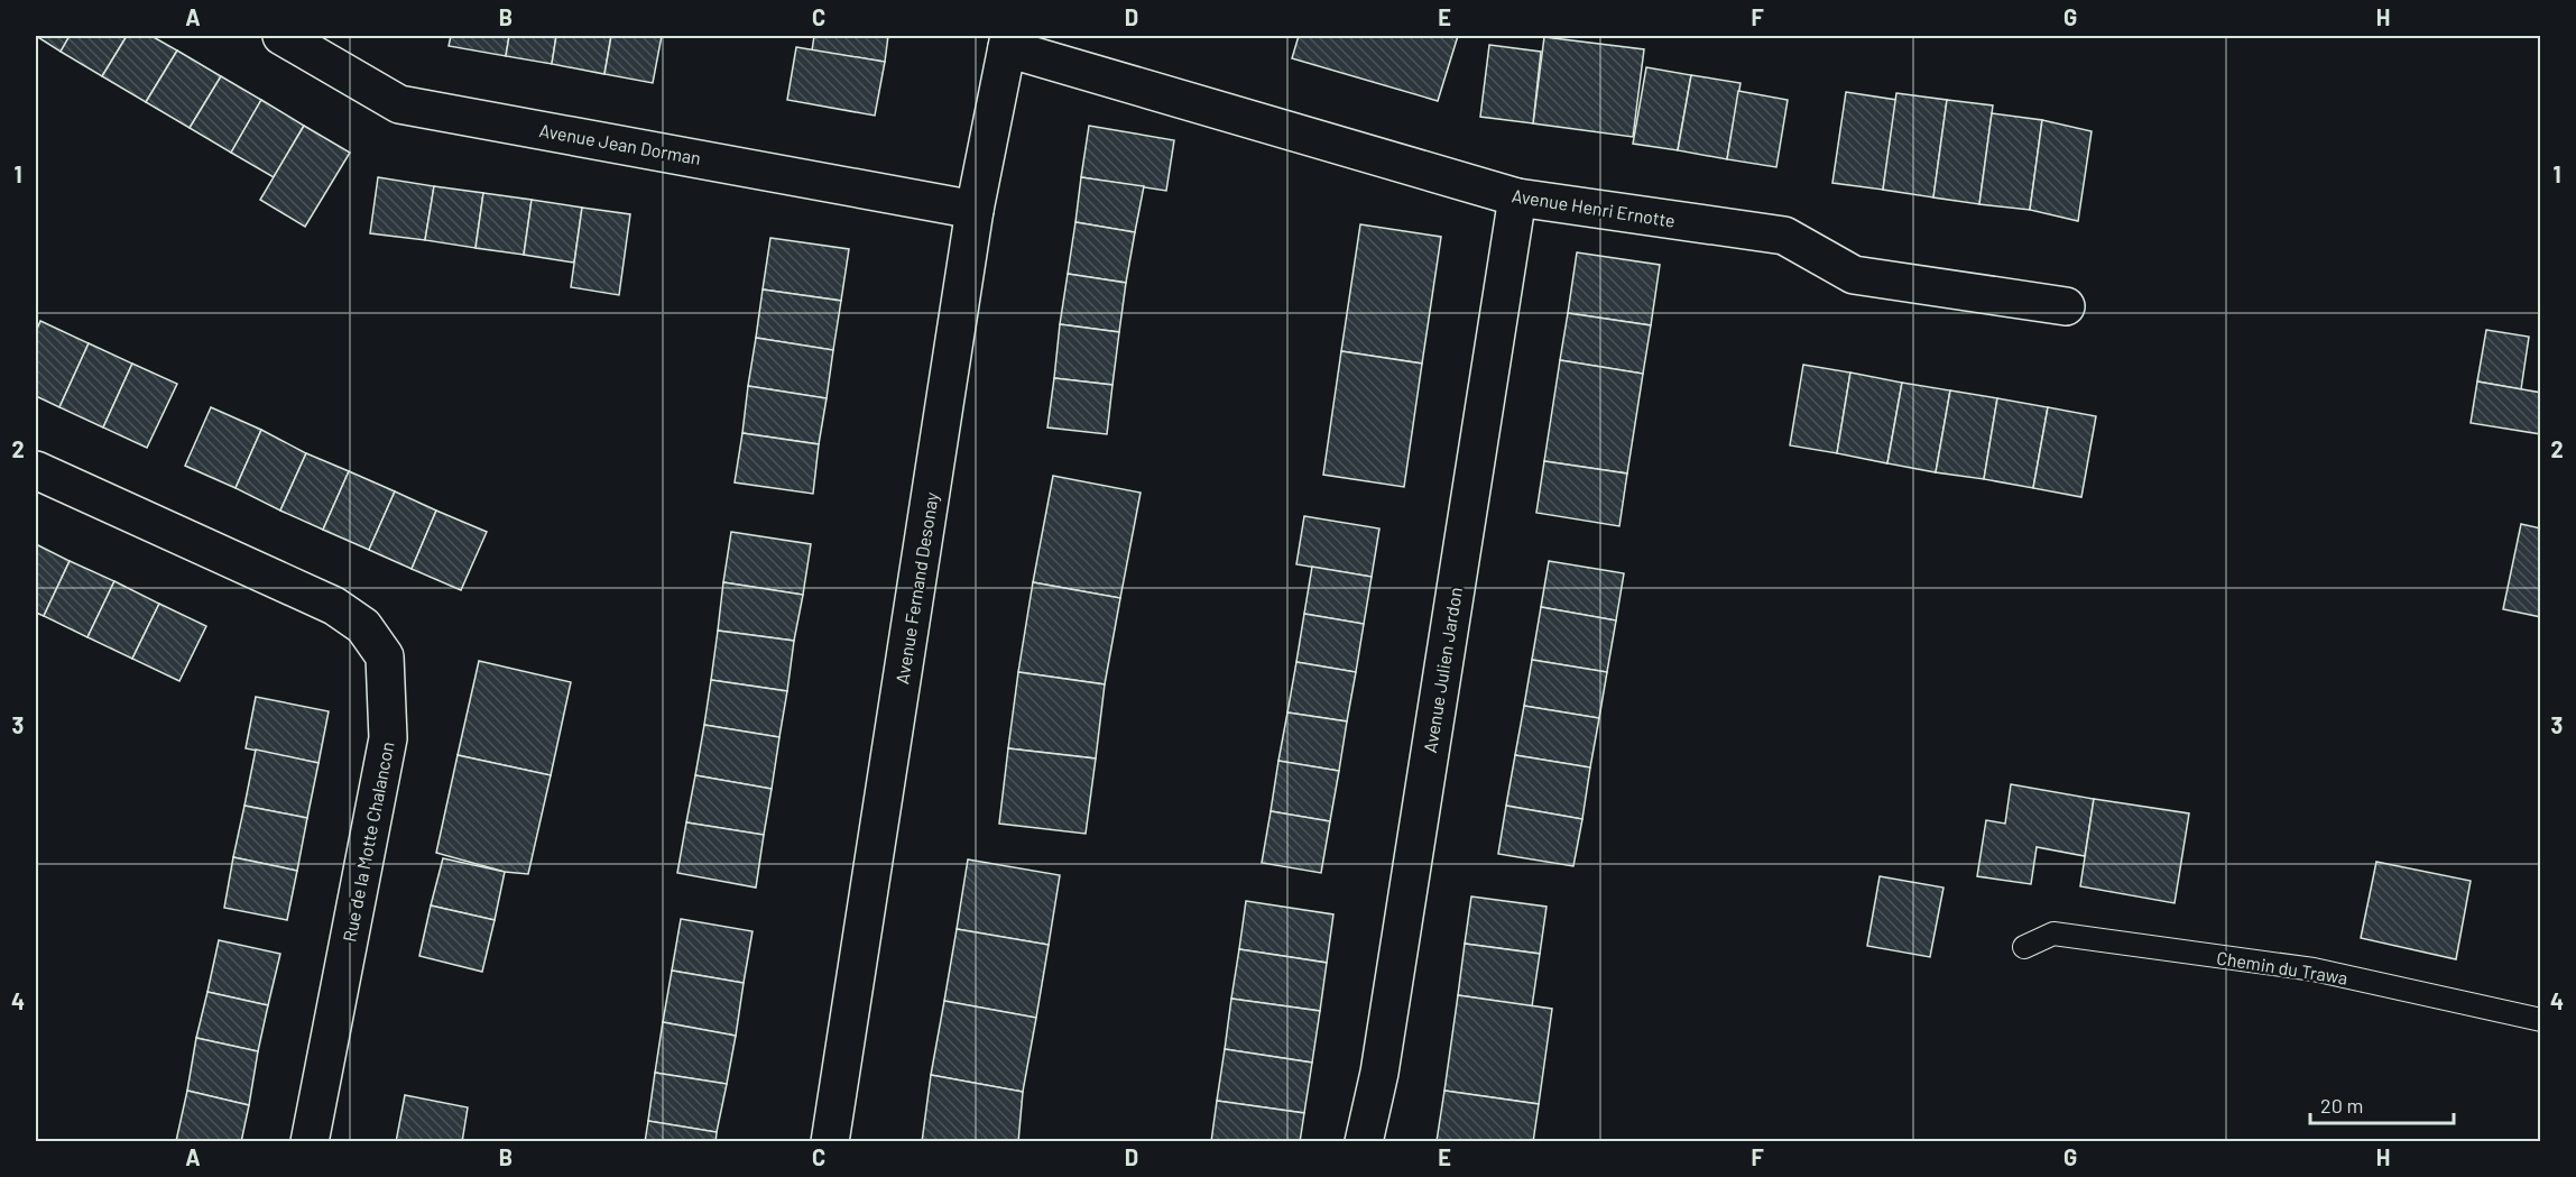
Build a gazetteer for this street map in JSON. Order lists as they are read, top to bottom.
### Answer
{
  "streets": {
    "street": [
      "Avenue Jean Dorman",
      "Avenue Henri Ernotte",
      "Avenue Fernand Desonay",
      "Avenue Julien Jardon",
      "Rue de la Motte Chalancon"
    ],
    "lane": ["Chemin du Trawa"]
  },
  "crossings": [
    ["Avenue Jean Dorman", "Avenue Fernand Desonay"],
    ["Avenue Henri Ernotte", "Avenue Fernand Desonay"],
    ["Avenue Henri Ernotte", "Avenue Julien Jardon"]
  ],
  "scale_bar": "20 m",
  "grid": {
    "columns": [
      "A",
      "B",
      "C",
      "D",
      "E",
      "F",
      "G",
      "H"
    ],
    "rows": [
      "1",
      "2",
      "3",
      "4"
    ]
  }
}
